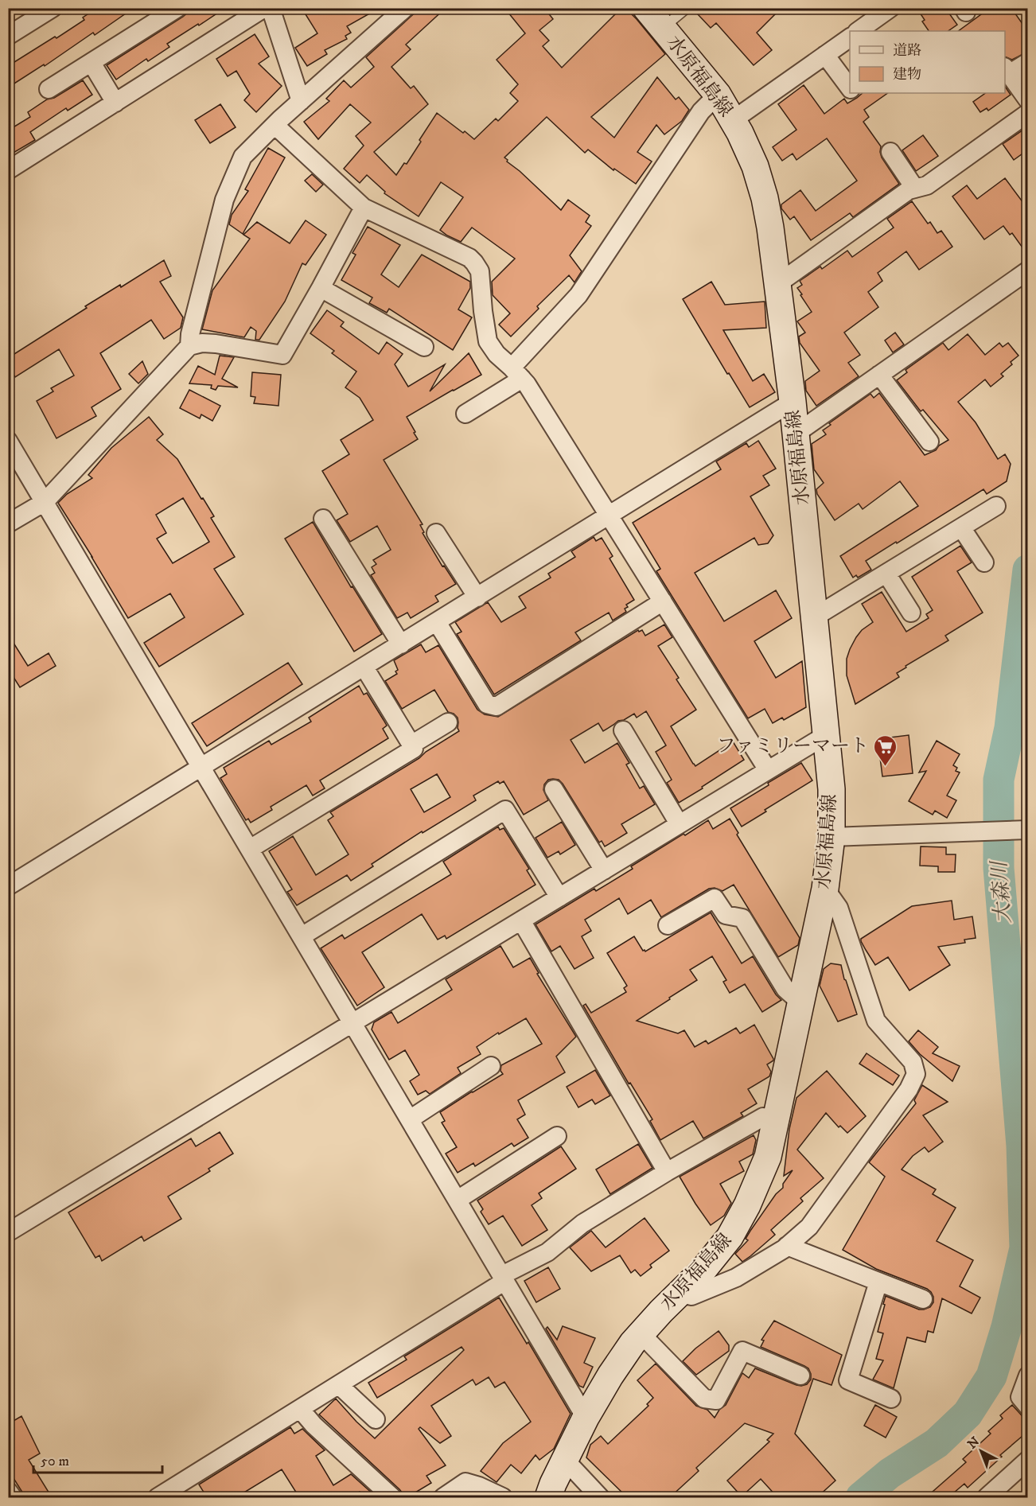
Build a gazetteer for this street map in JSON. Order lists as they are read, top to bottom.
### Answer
{
  "streets": {
    "main road": ["水原福島線"]
  },
  "water": ["大森川"],
  "places": {
    "supermarket": ["ファミリーマート"]
  },
  "legend": ["道路", "建物"],
  "scale_bar": "50 m",
  "north": "top left"
}
